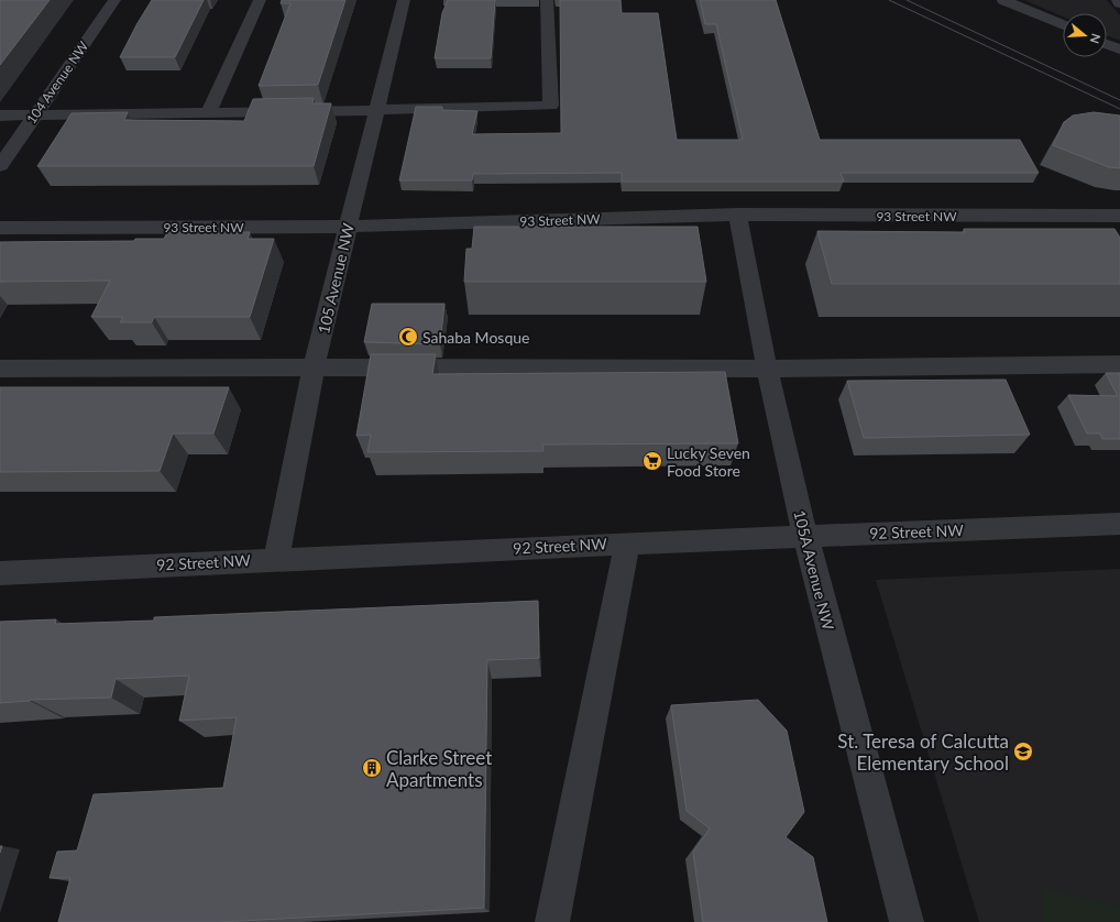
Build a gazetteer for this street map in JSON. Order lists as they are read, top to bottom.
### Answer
{
  "streets": {
    "street": [
      "104 Avenue NW",
      "93 Street NW",
      "105 Avenue NW",
      "92 Street NW",
      "105A Avenue NW"
    ]
  },
  "crossings": [
    ["93 Street NW", "105 Avenue NW"],
    ["93 Street NW", "105A Avenue NW"],
    ["105 Avenue NW", "92 Street NW"],
    ["92 Street NW", "105A Avenue NW"]
  ],
  "places": {
    "mosque": ["Sahaba Mosque"],
    "supermarket": ["Lucky Seven Food Store"],
    "school or university": ["St. Teresa of Calcutta Elementary School"],
    "building": ["Clarke Street Apartments"]
  },
  "north": "right"
}
